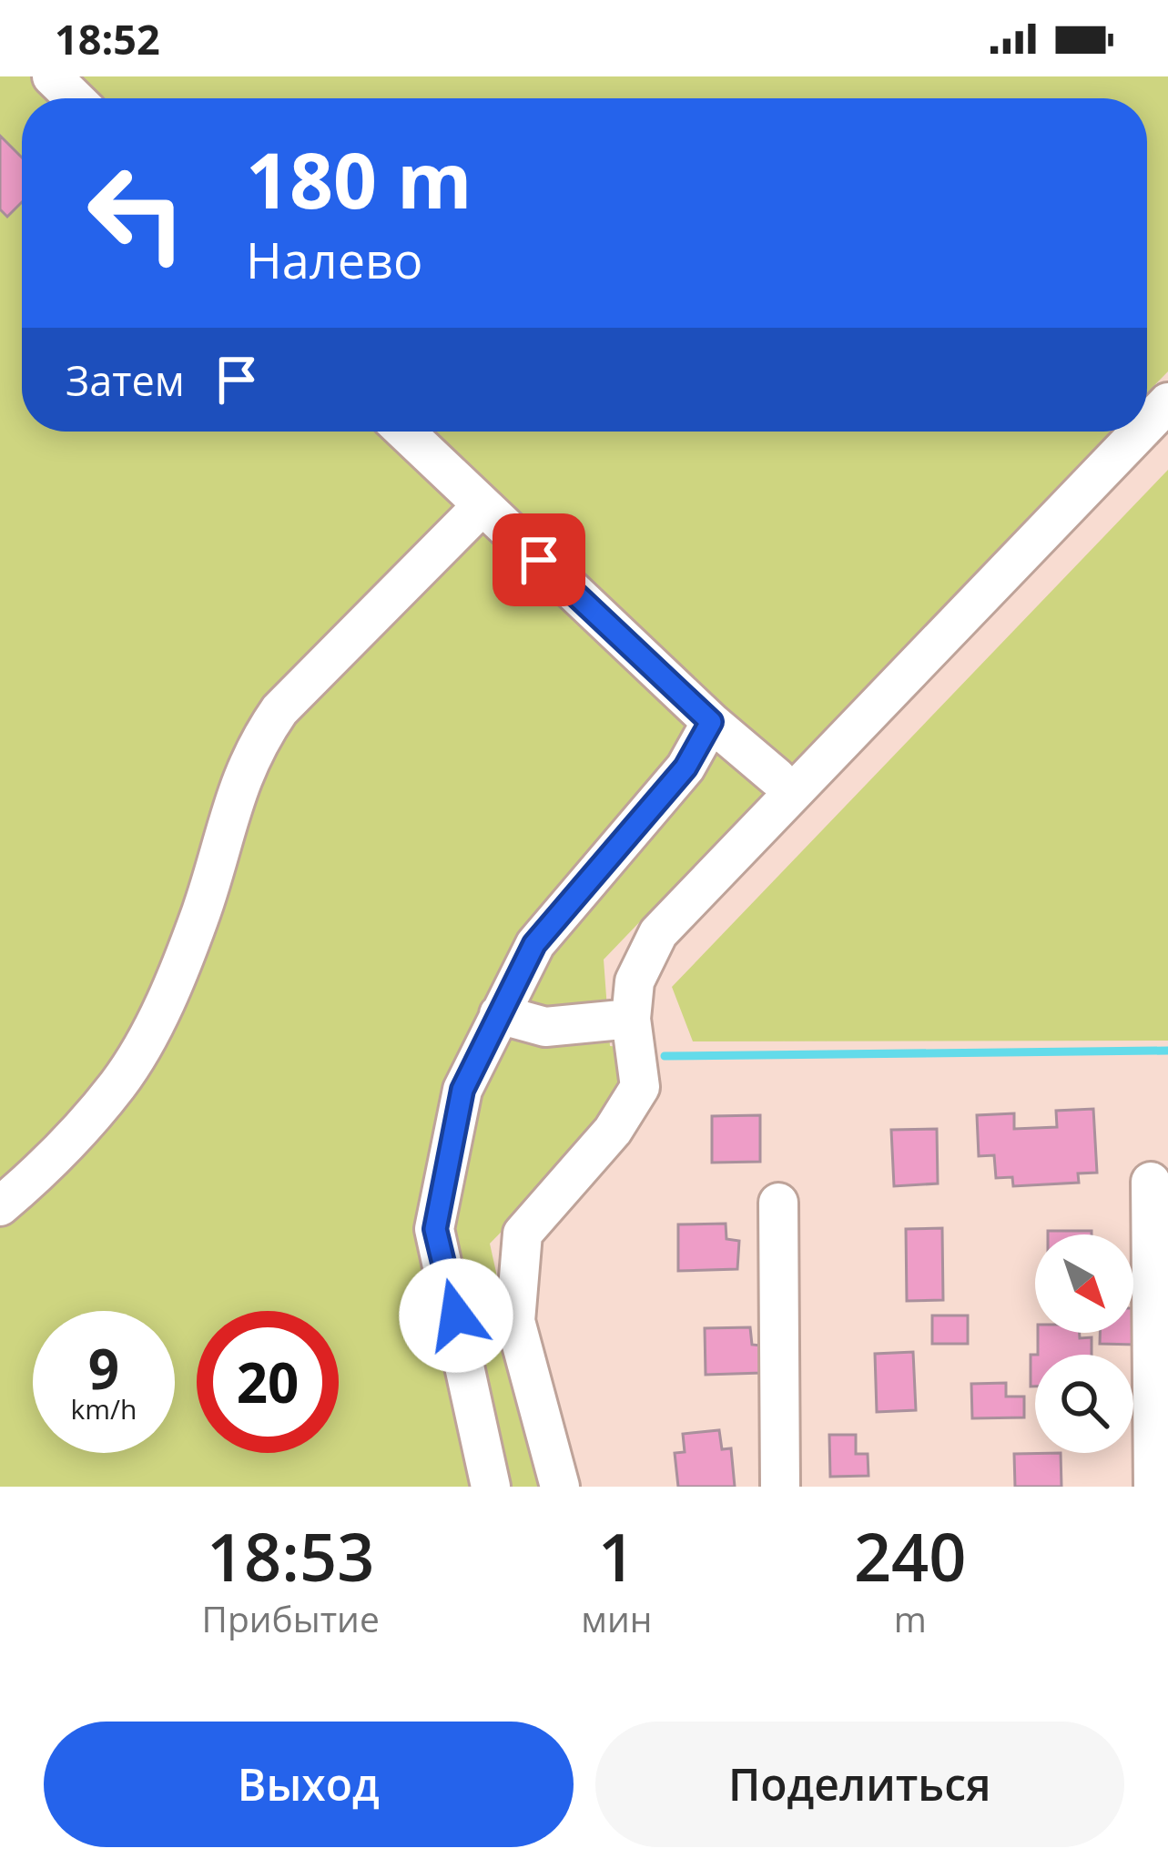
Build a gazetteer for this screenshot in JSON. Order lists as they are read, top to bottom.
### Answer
{
  "north": "bottom right",
  "page": {
    "status": "18:52",
    "turn": ["180 m", "Налево"],
    "then": "Затем",
    "speed": "9 km/h",
    "limit": "20",
    "eta": [
      "18:53",
      "Прибытие",
      "1",
      "мин",
      "240",
      "m"
    ],
    "buttons": ["Выход", "Поделиться"]
  }
}
